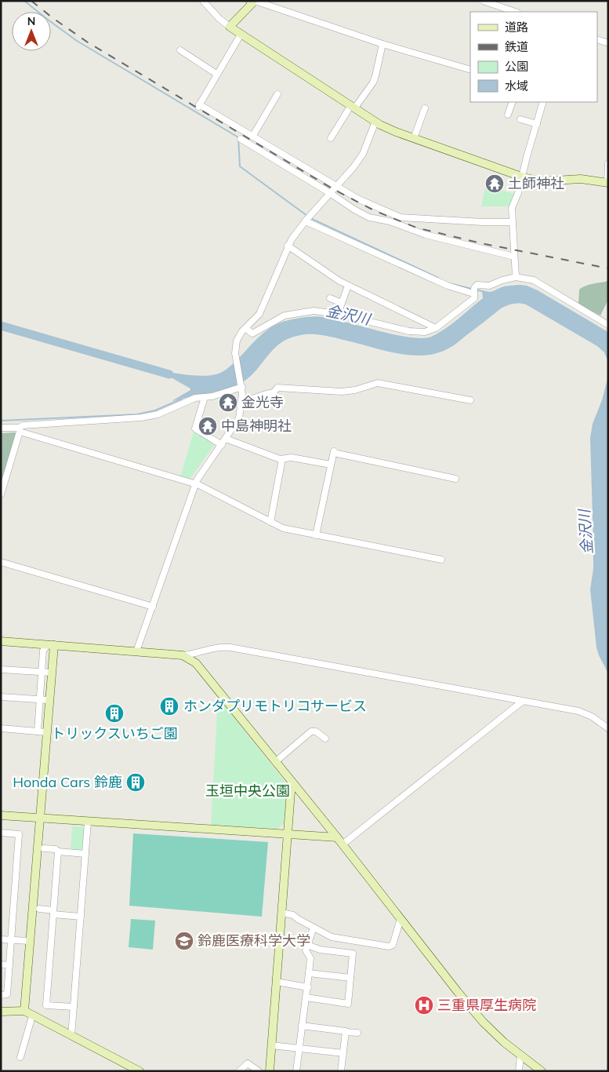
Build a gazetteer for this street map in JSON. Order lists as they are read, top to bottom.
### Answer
{
  "water": ["金沢川"],
  "parks": ["玉垣中央公園"],
  "places": {
    "temple": ["土師神社", "金光寺", "中島神明社"],
    "building": ["ホンダプリモトリコサービス", "トリックスいちご園", "Honda Cars 鈴鹿"],
    "school or university": ["鈴鹿医療科学大学"],
    "hospital": ["三重県厚生病院"]
  },
  "legend": [
    "道路",
    "鉄道",
    "公園",
    "水域"
  ],
  "north": "top"
}
